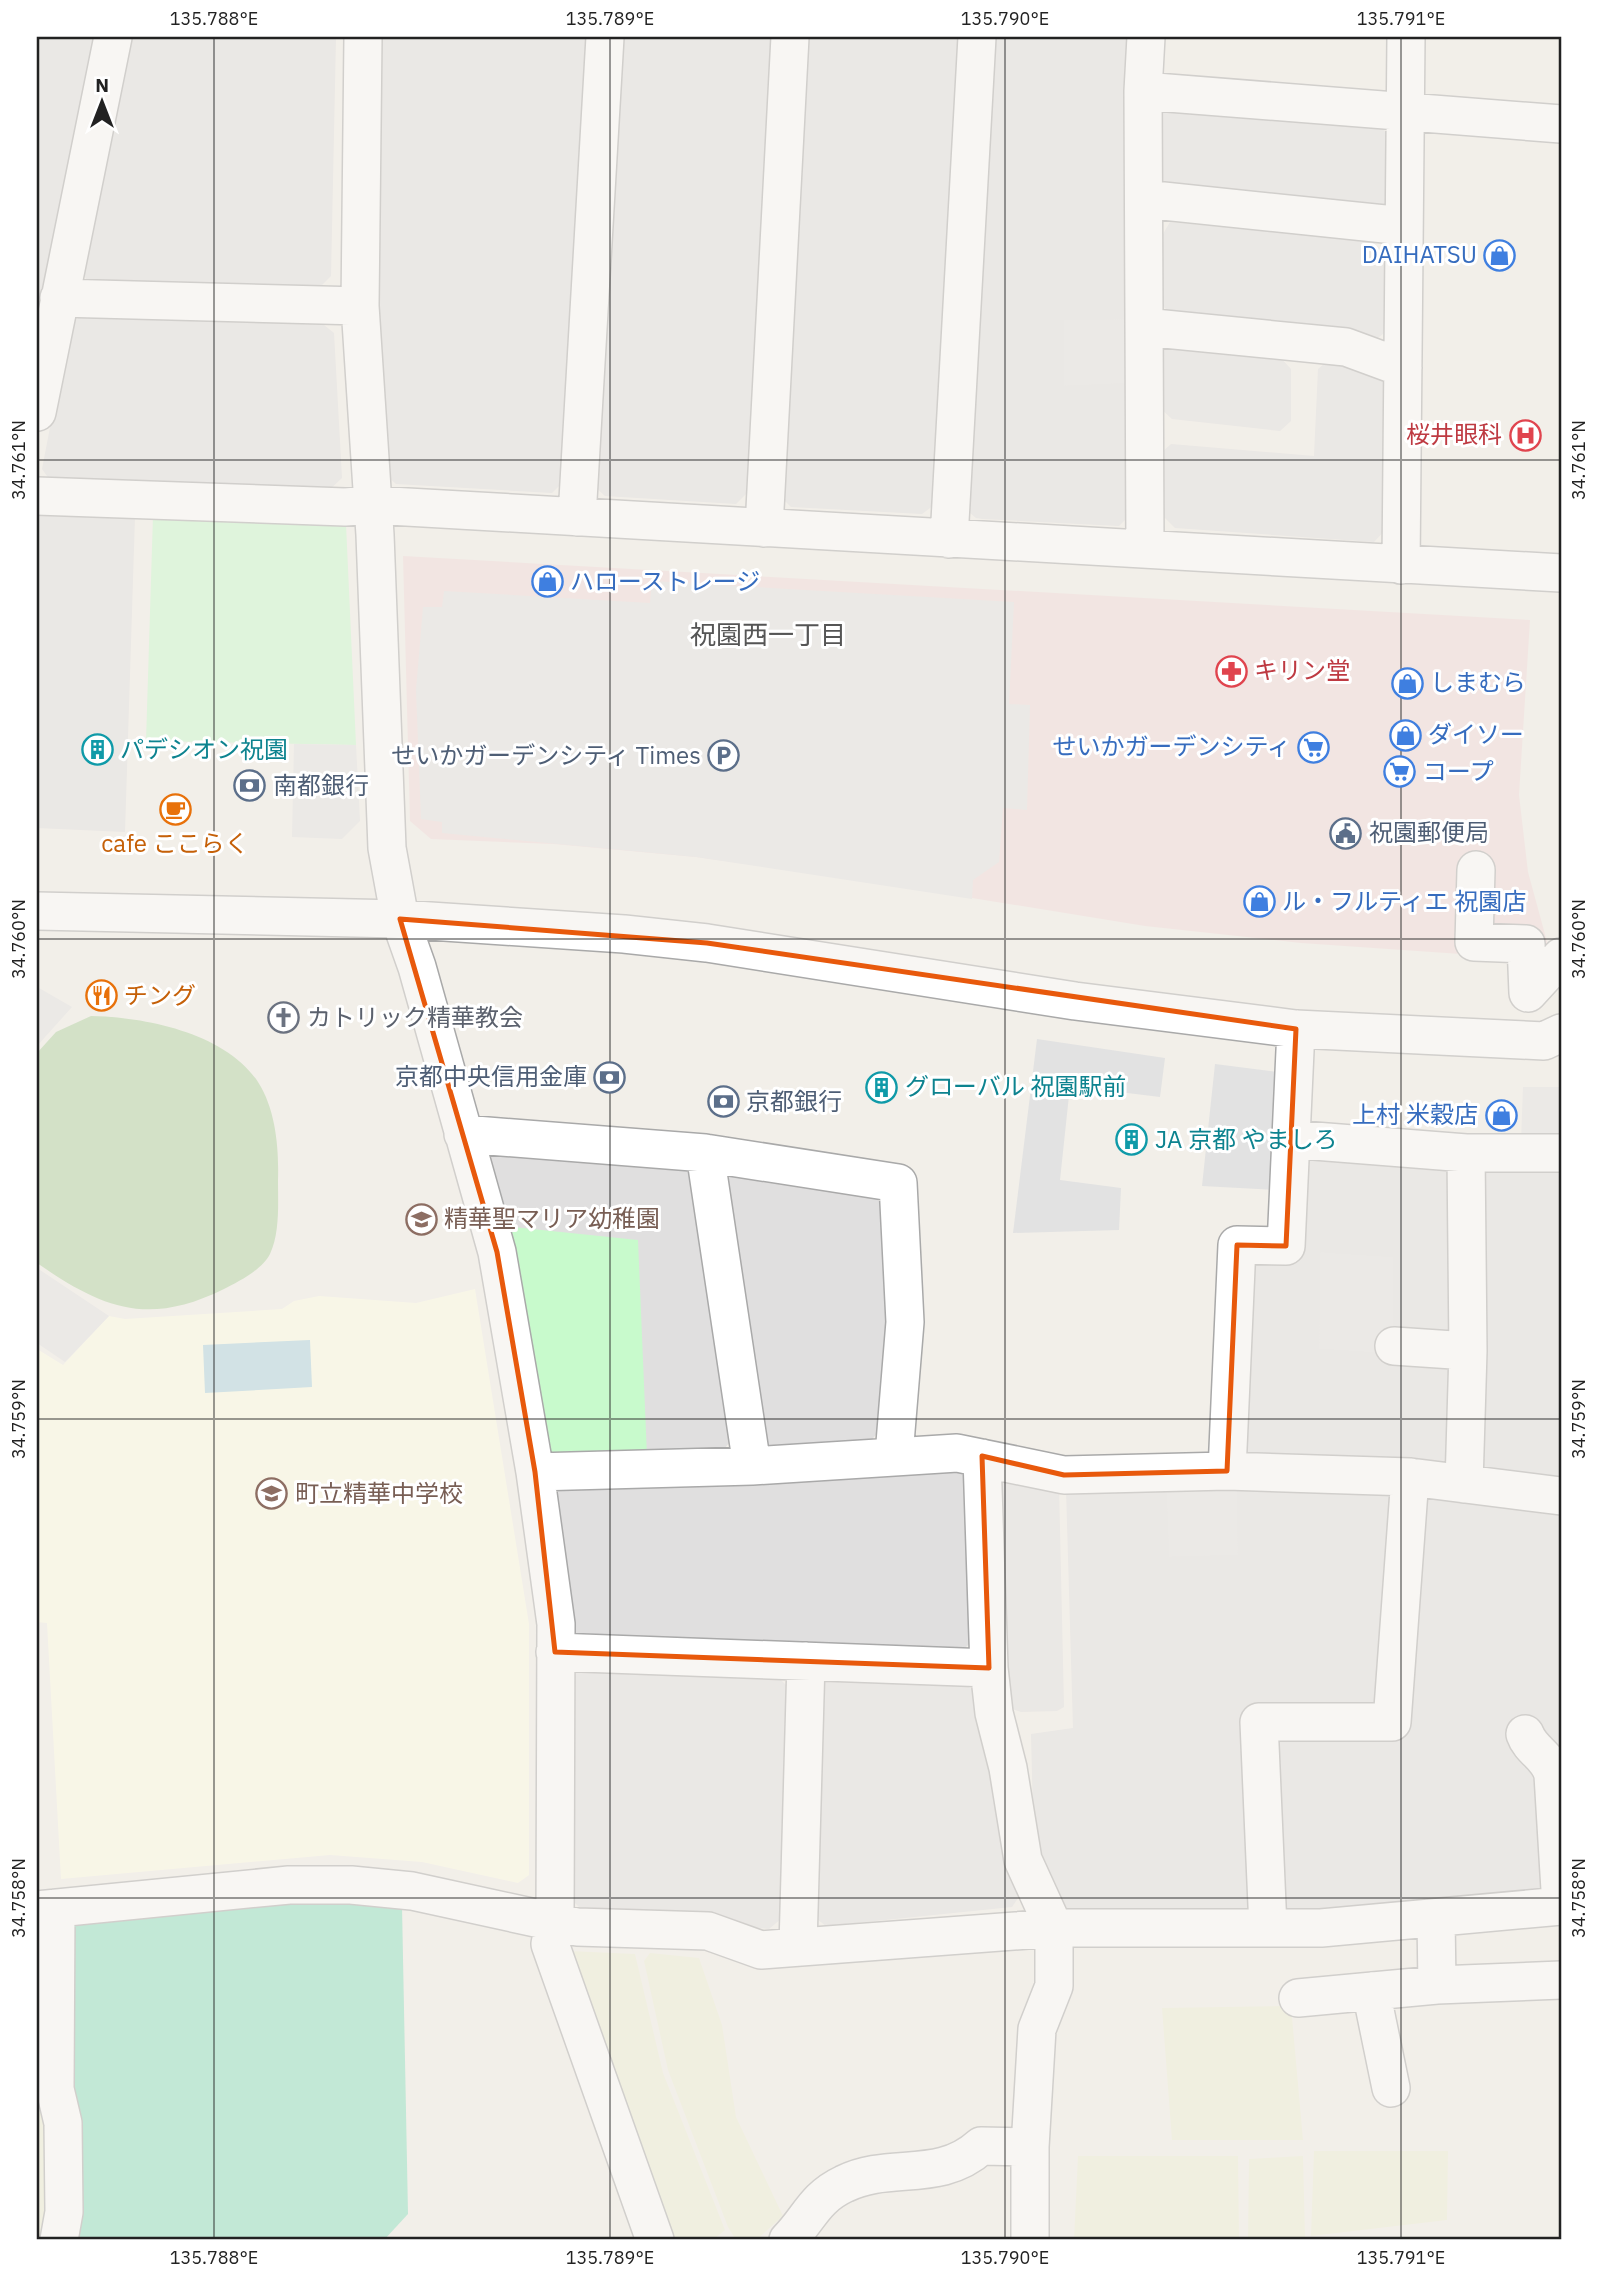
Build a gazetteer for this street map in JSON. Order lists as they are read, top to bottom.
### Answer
{
  "districts": ["祝園西一丁目"],
  "places": {
    "shop": [
      "DAIHATSU",
      "ハローストレージ",
      "しまむら",
      "ダイソー",
      "ル・フルティエ 祝園店",
      "上村 米穀店"
    ],
    "hospital": ["桜井眼科"],
    "pharmacy": ["キリン堂"],
    "supermarket": ["せいかガーデンシティ", "コープ"],
    "building": ["パデシオン祝園", "グローバル 祝園駅前", "JA 京都 やましろ"],
    "parking": ["せいかガーデンシティ Times"],
    "bank": ["南都銀行", "京都中央信用金庫", "京都銀行"],
    "cafe": ["cafe ここらく"],
    "public building": ["祝園郵便局"],
    "restaurant": ["チング"],
    "church": ["カトリック精華教会"],
    "school or university": ["精華聖マリア幼稚園", "町立精華中学校"]
  },
  "north": "top",
  "coordinates": [
    "135.788°E",
    "135.789°E",
    "135.790°E",
    "135.791°E",
    "34.761°N",
    "34.760°N",
    "34.759°N",
    "34.758°N"
  ]
}
